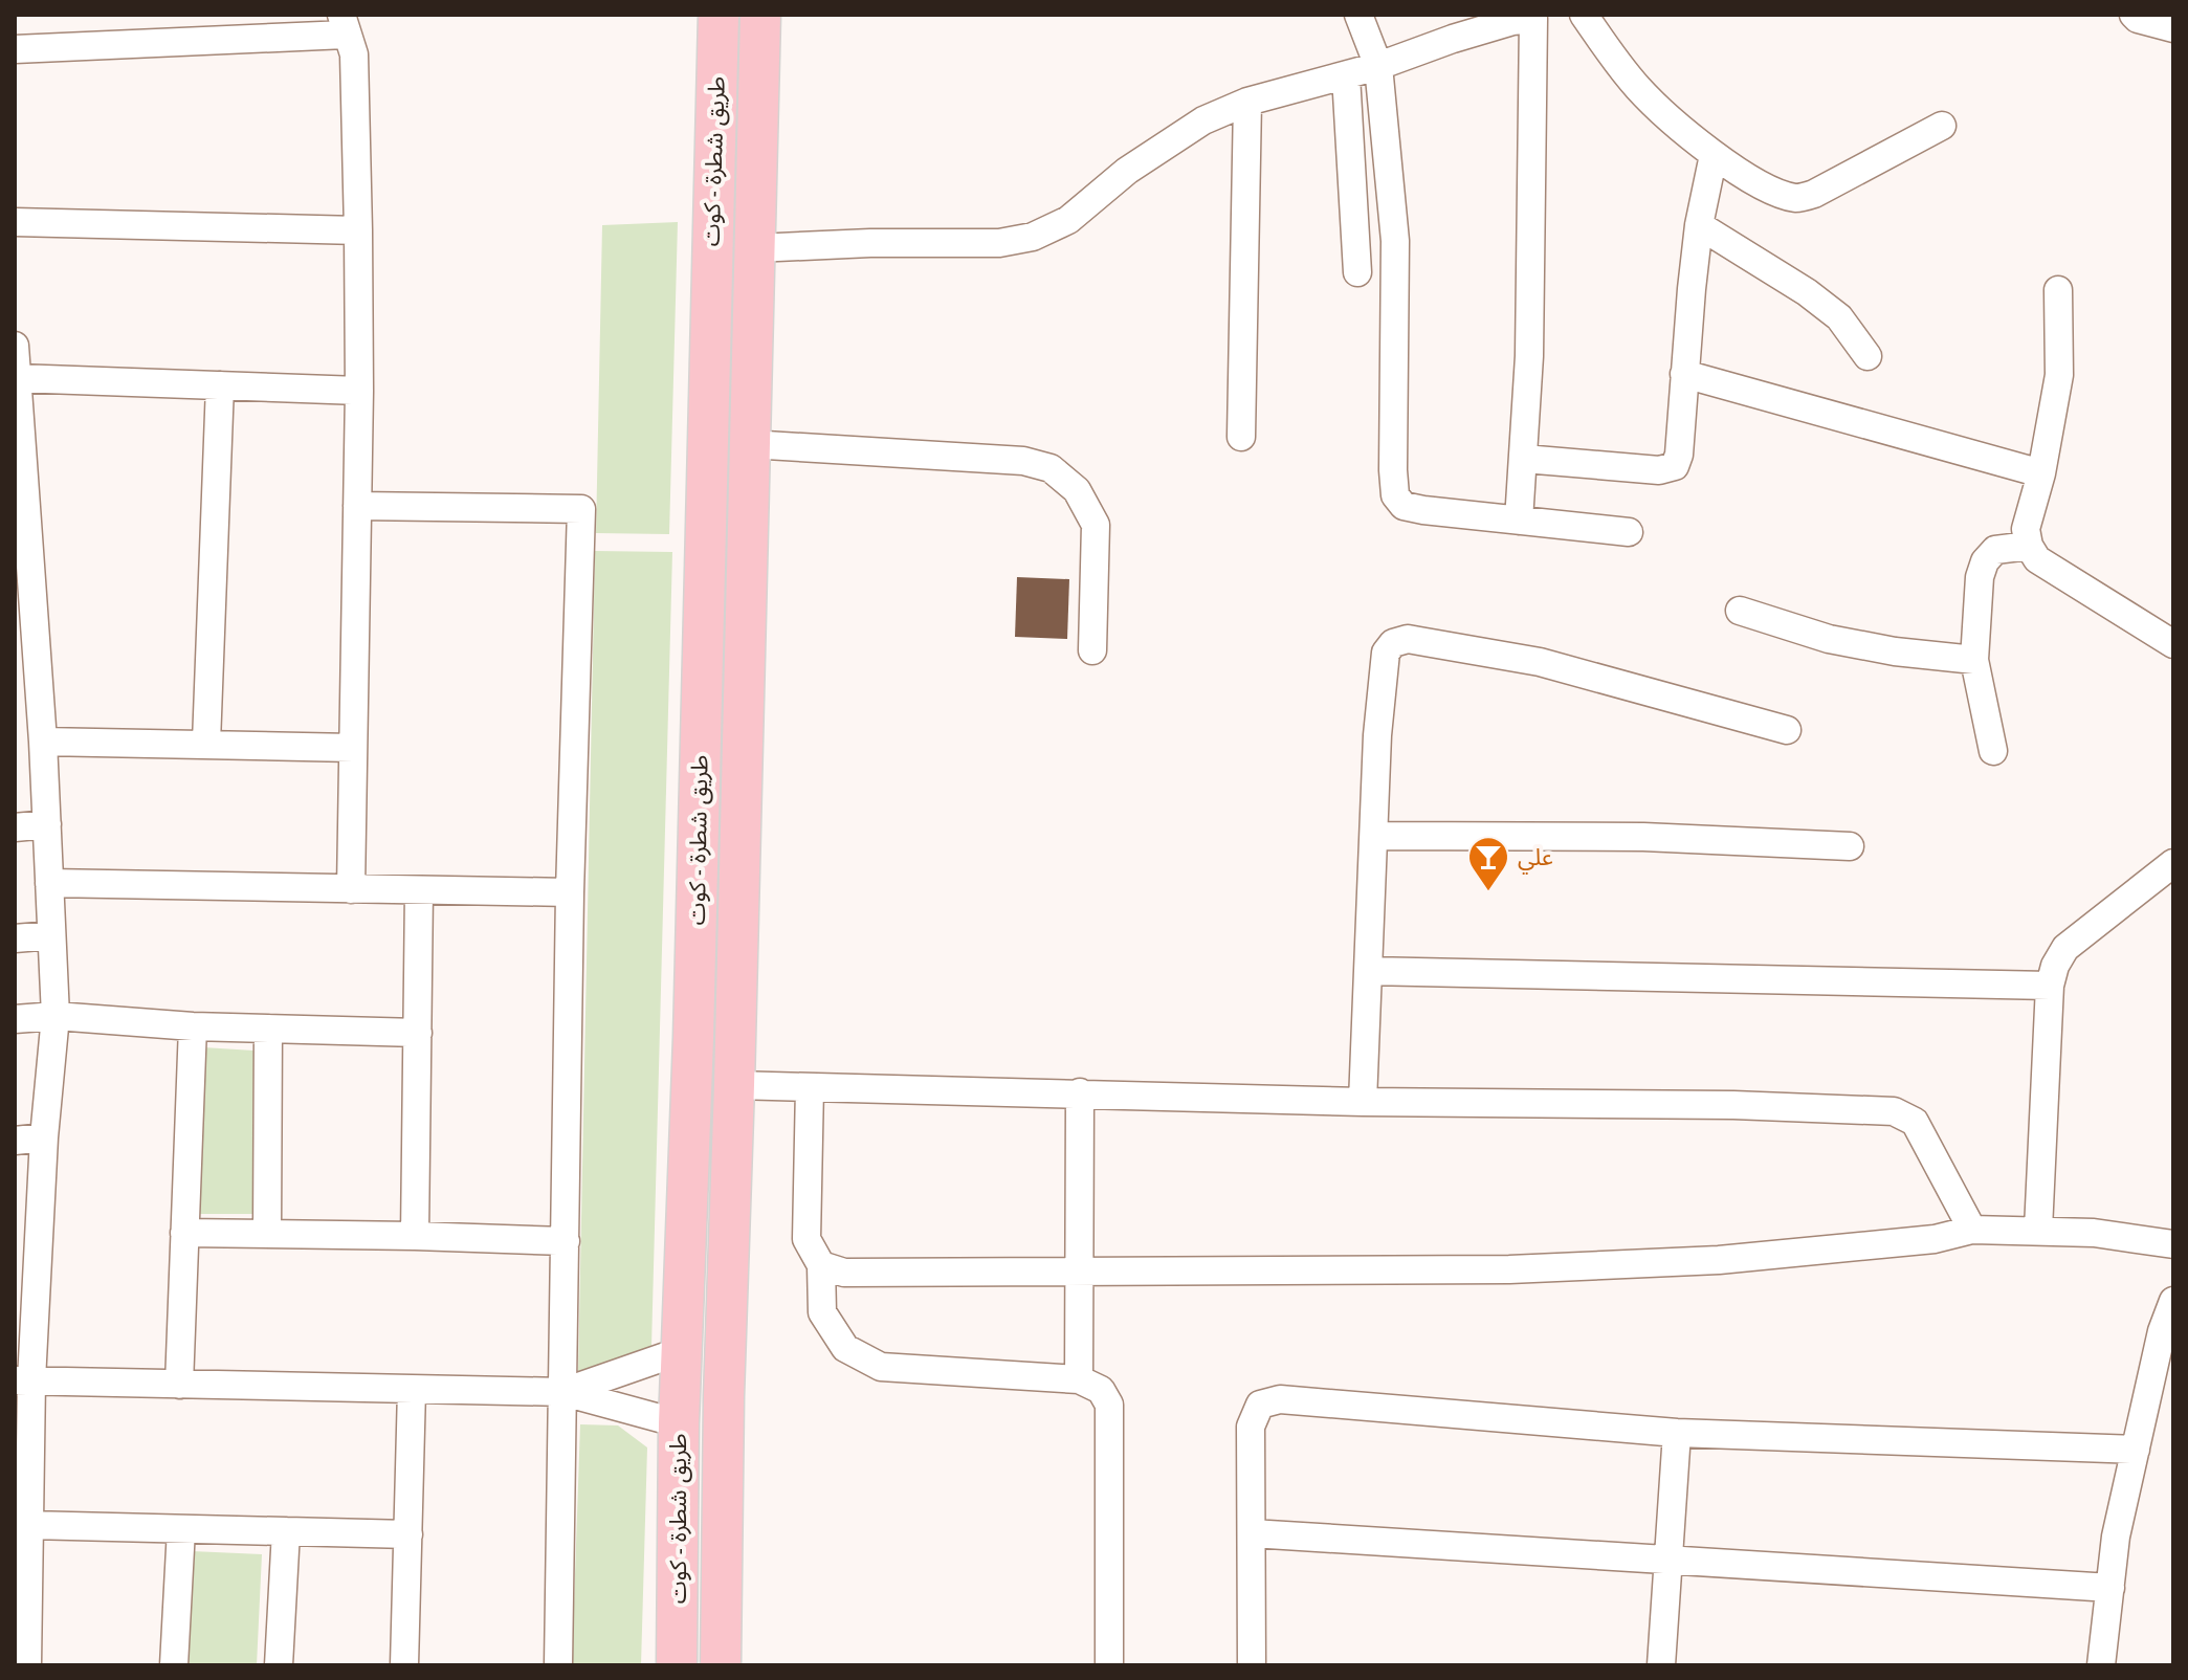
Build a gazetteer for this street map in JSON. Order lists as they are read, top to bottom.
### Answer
{
  "streets": {
    "highway": ["طريق شطرة - كوت"]
  },
  "places": {
    "bar": ["علي"]
  }
}
